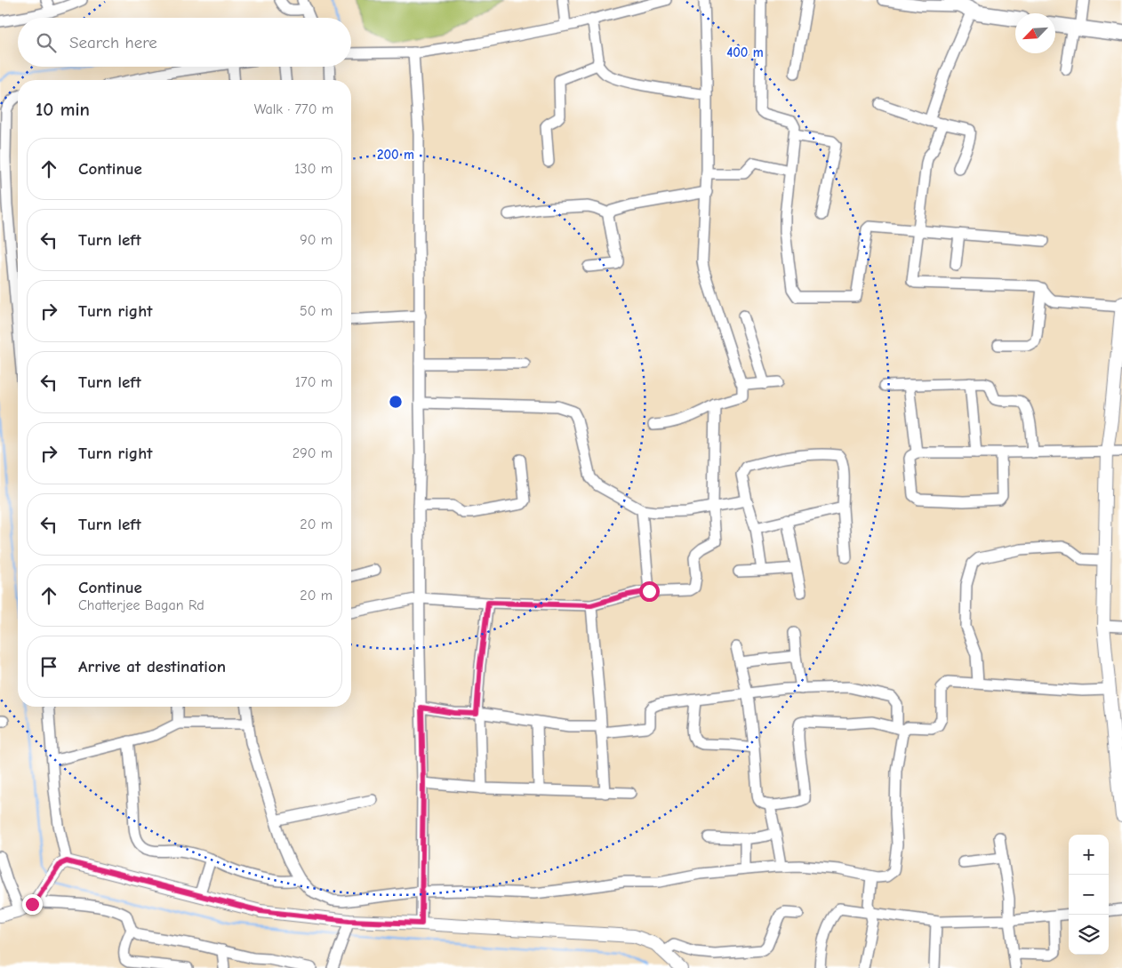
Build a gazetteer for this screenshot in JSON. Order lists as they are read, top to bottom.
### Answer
{
  "north": "bottom left",
  "page": {
    "search": "Search here",
    "heading": ["10 min", "Walk · 770 m"],
    "list": [
      ["Continue", "130 m"],
      ["Turn left", "90 m"],
      ["Turn right", "50 m"],
      ["Turn left", "170 m"],
      ["Turn right", "290 m"],
      ["Turn left", "20 m"],
      ["Continue", "Chatterjee Bagan Rd", "20 m"],
      "Arrive at destination"
    ],
    "map_buttons": ["+", "−"]
  },
  "rings": ["400 m", "200 m"]
}
